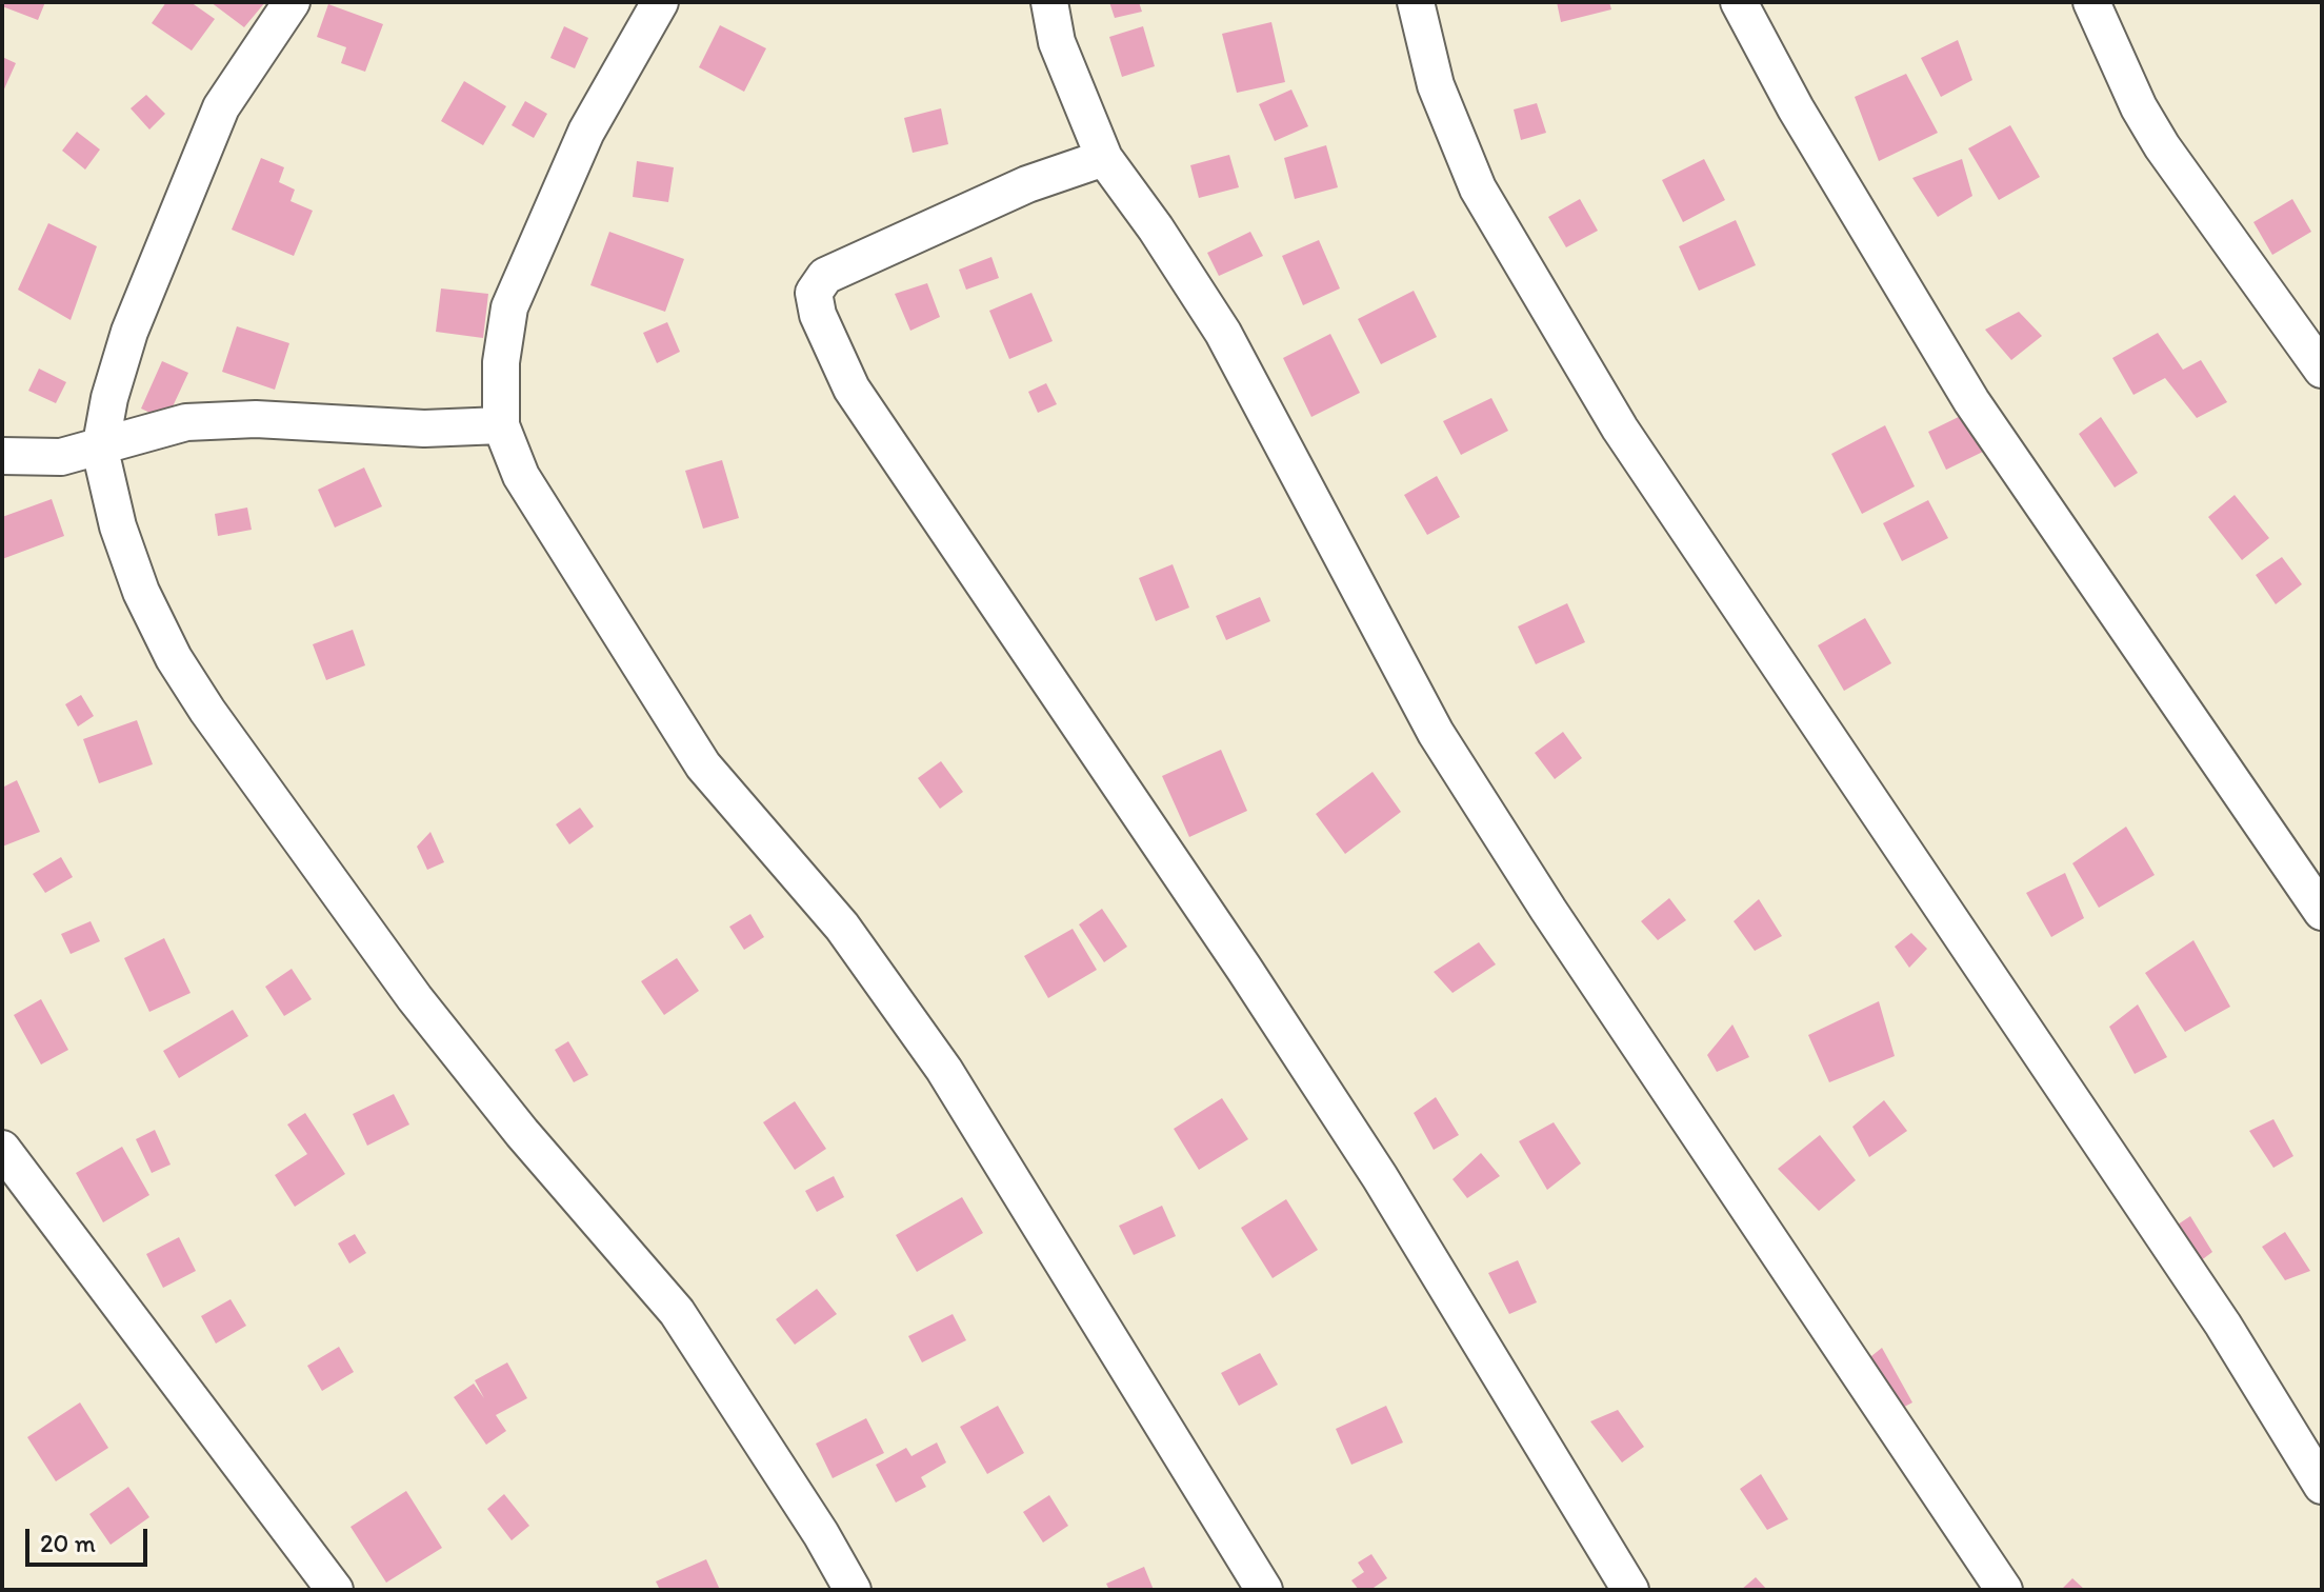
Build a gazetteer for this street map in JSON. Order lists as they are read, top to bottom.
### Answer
{
  "scale_bar": "20 m"
}
